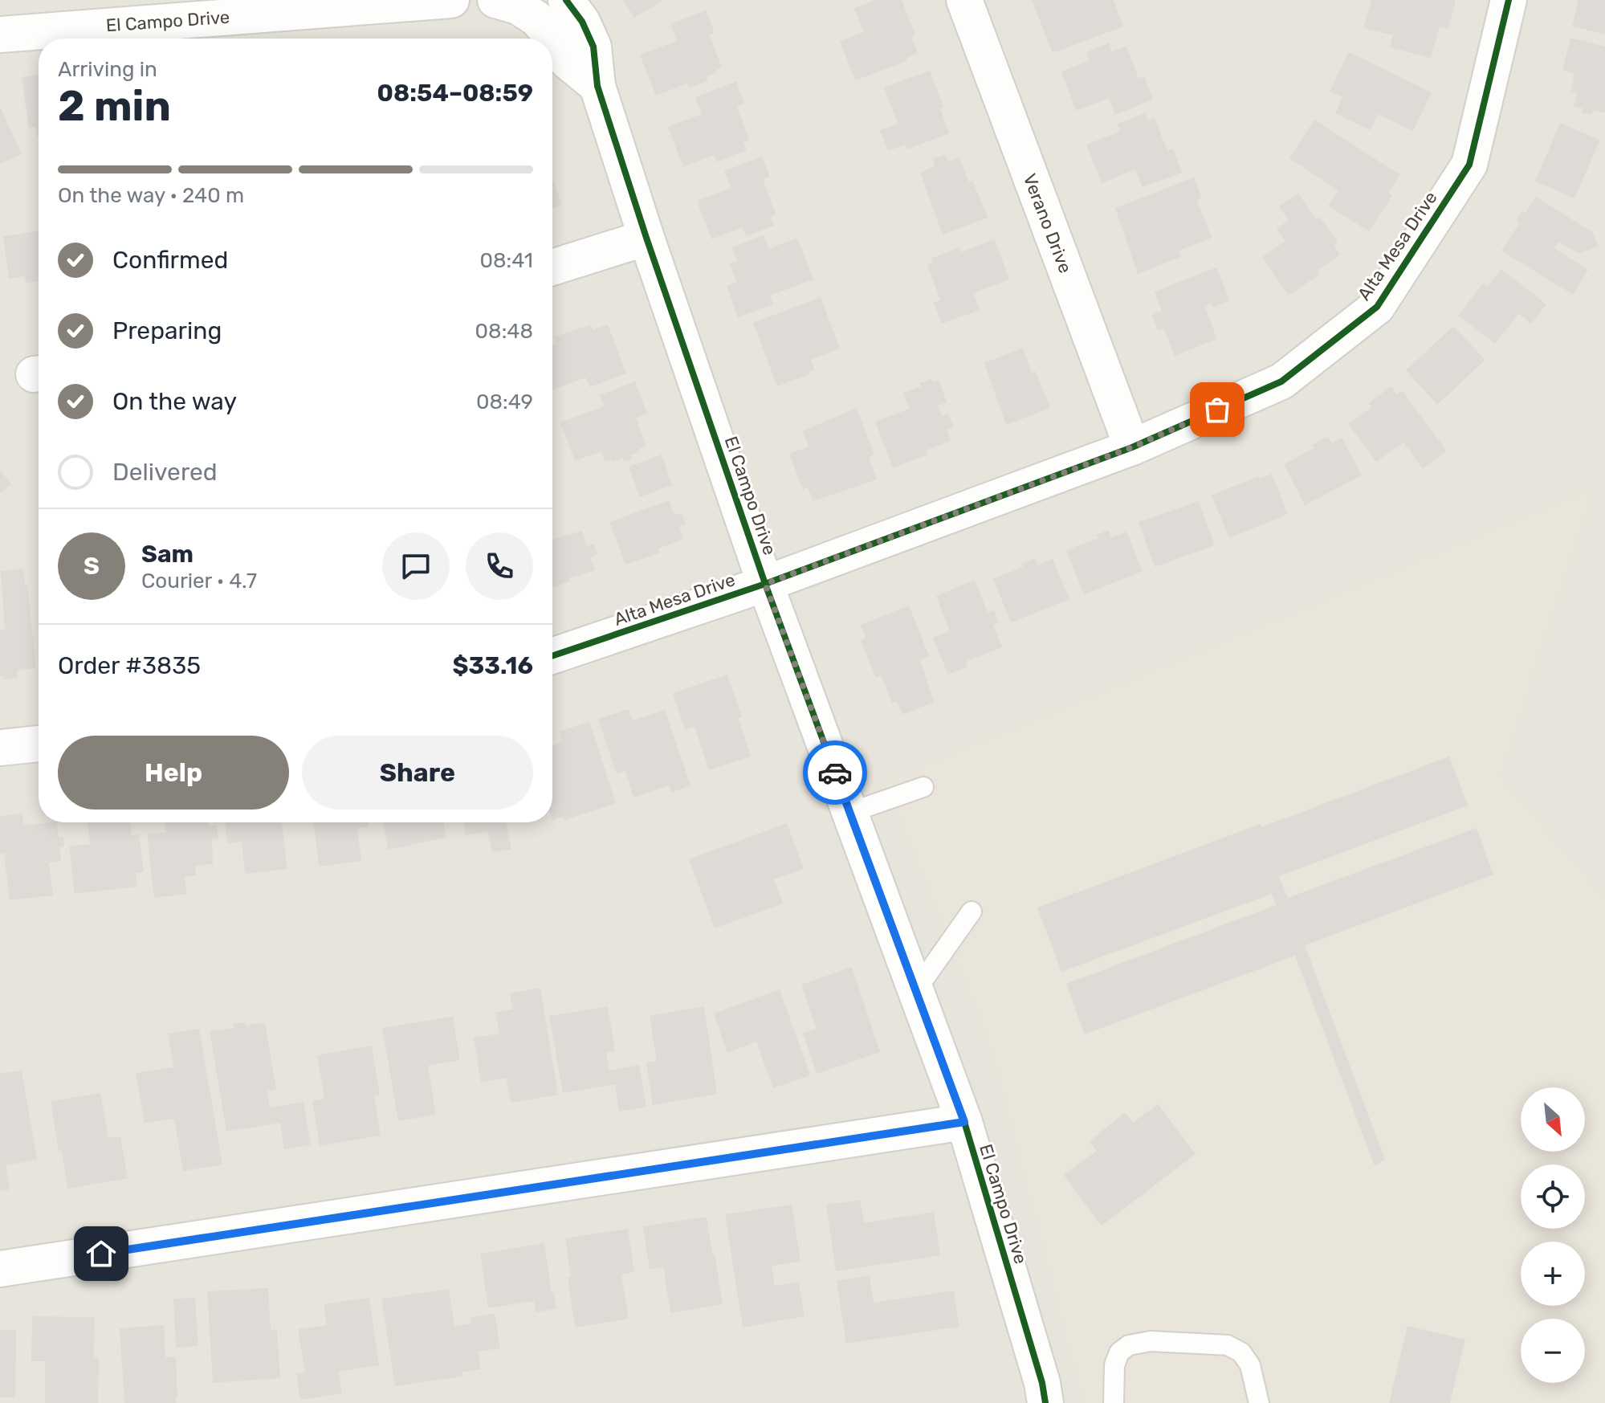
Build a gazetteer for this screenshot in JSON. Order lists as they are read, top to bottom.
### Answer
{
  "streets": {
    "street": ["El Campo Drive", "Verano Drive", "Alta Mesa Drive"]
  },
  "crossings": [
    ["El Campo Drive", "Alta Mesa Drive"],
    ["Verano Drive", "Alta Mesa Drive"]
  ],
  "north": "bottom right",
  "page": {
    "heading": ["2 min", "Arriving in", "08:54–08:59"],
    "panel": [
      "Sam",
      "Courier · 4.7",
      "Order #3835",
      "$33.16"
    ],
    "bar": "On the way · 240 m",
    "list": [
      ["Confirmed", "08:41"],
      ["Preparing", "08:48"],
      ["On the way", "08:49"],
      "Delivered"
    ],
    "round": "S",
    "buttons": ["Help", "Share"],
    "map_buttons": ["+", "−"]
  }
}
